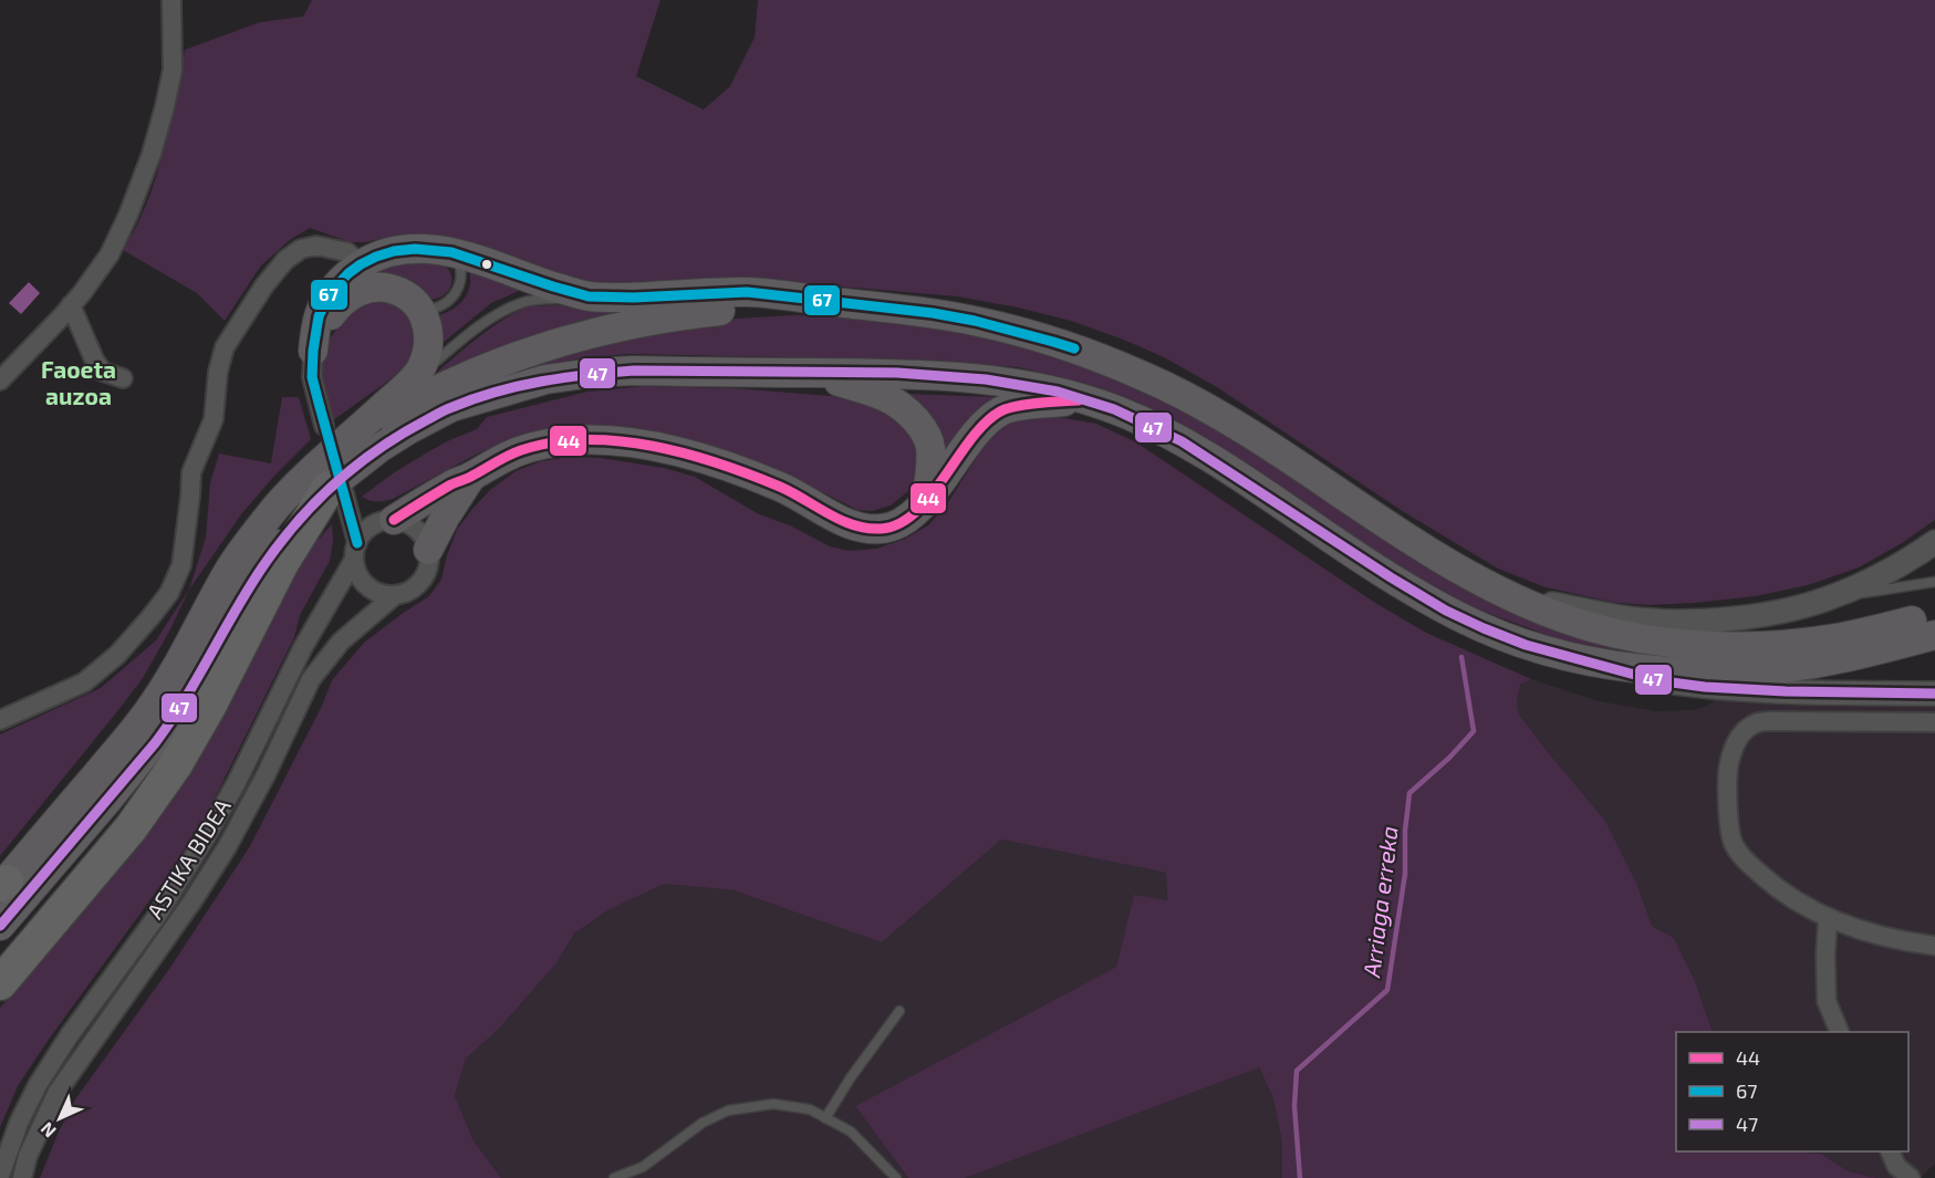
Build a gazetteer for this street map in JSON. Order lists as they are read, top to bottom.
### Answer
{
  "streets": {
    "street": ["ASTIKA BIDEA"]
  },
  "districts": ["Faoeta auzoa"],
  "water": ["Arriaga erreka"],
  "lines": ["transit line 67", "transit line 47", "transit line 44"],
  "legend": ["44", "67", "47"],
  "north": "bottom left"
}
